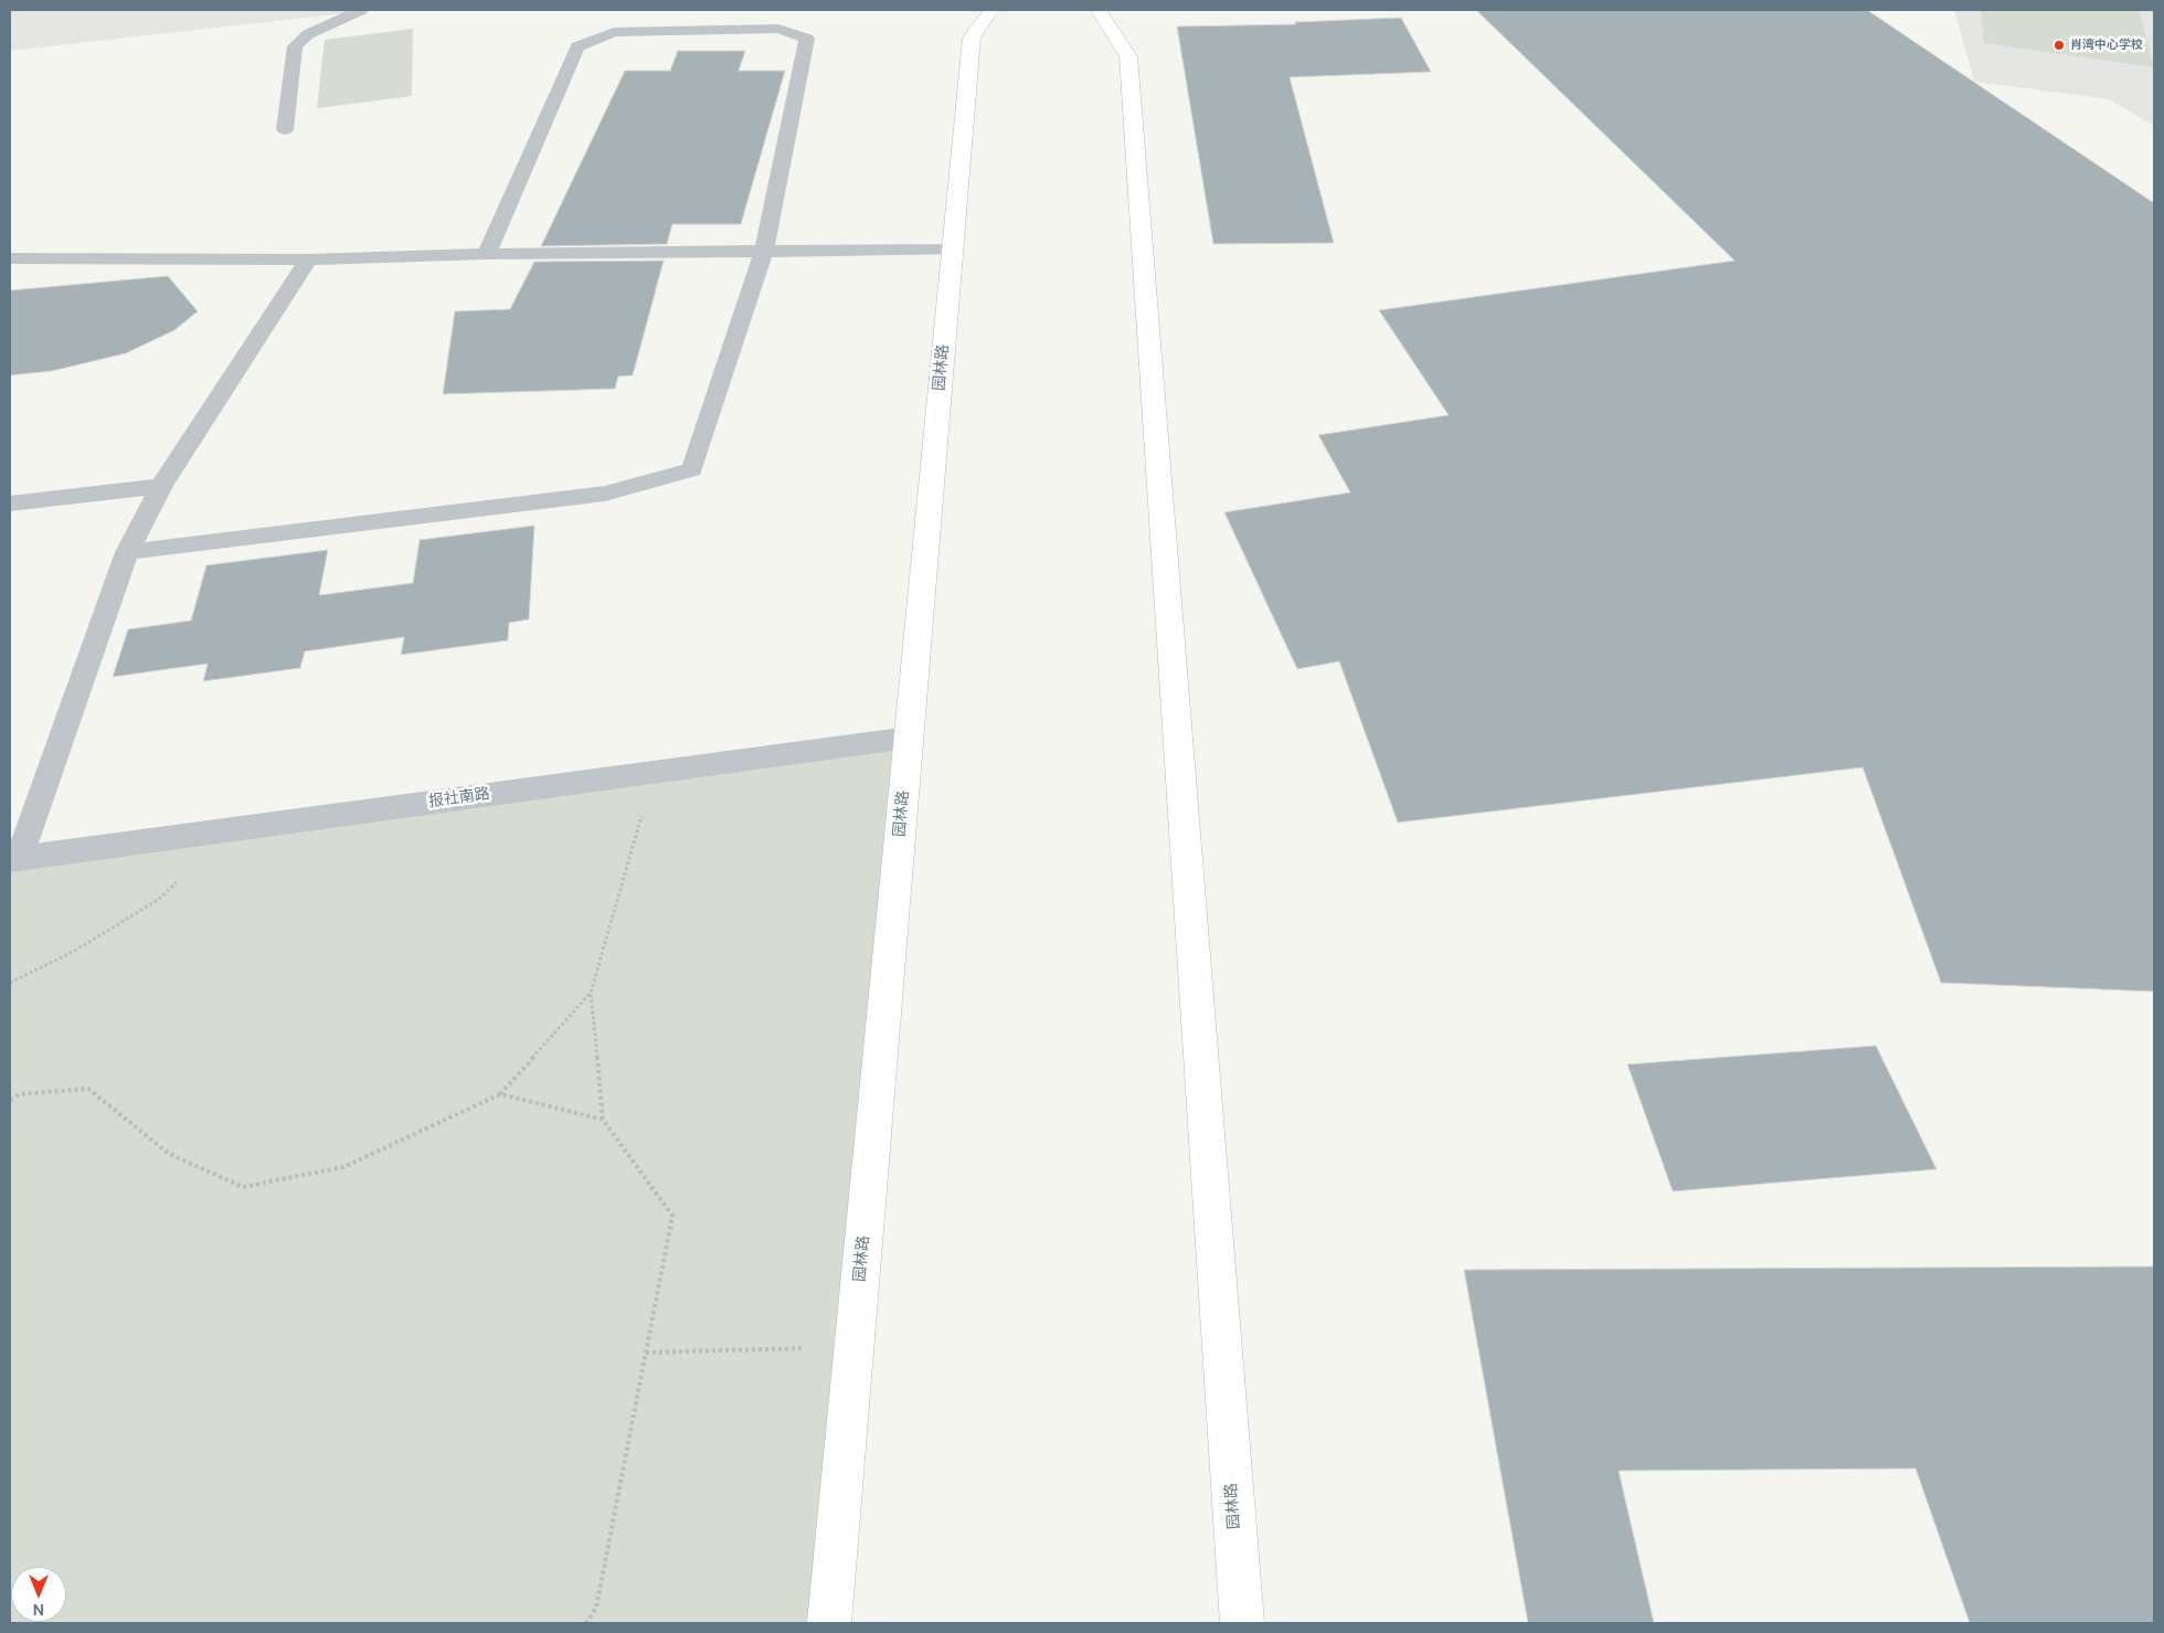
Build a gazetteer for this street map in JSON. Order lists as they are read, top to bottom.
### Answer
{
  "streets": {
    "main road": ["园林路"],
    "street": ["报社南路"]
  },
  "crossings": [
    ["园林路", "报社南路"]
  ],
  "places": ["肖湾中心学校"],
  "north": "bottom"
}
